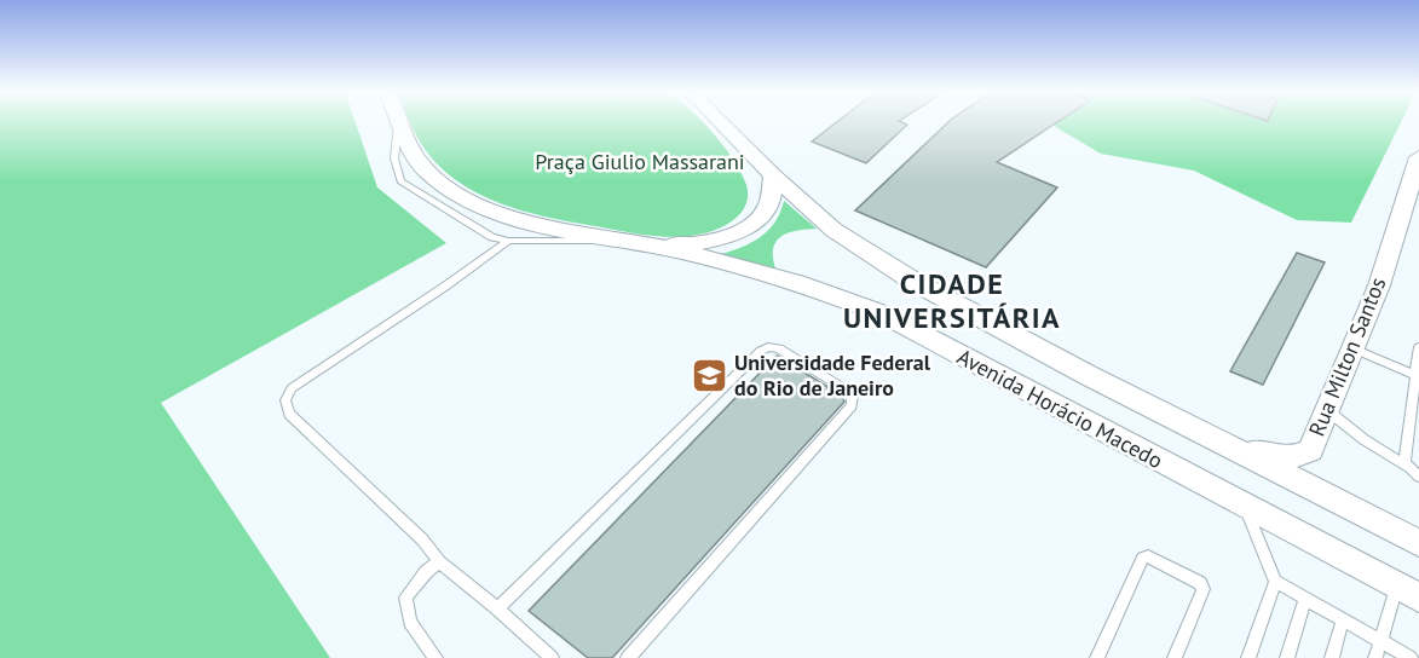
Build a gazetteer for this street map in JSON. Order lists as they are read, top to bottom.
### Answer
{
  "streets": {
    "street": ["Rua Milton Santos", "Avenida Horácio Macedo"]
  },
  "crossings": [
    ["Rua Milton Santos", "Avenida Horácio Macedo"]
  ],
  "districts": ["CIDADE UNIVERSITÁRIA"],
  "parks": ["Praça Giulio Massarani"],
  "places": {
    "school or university": ["Universidade Federal do Rio de Janeiro"]
  }
}
